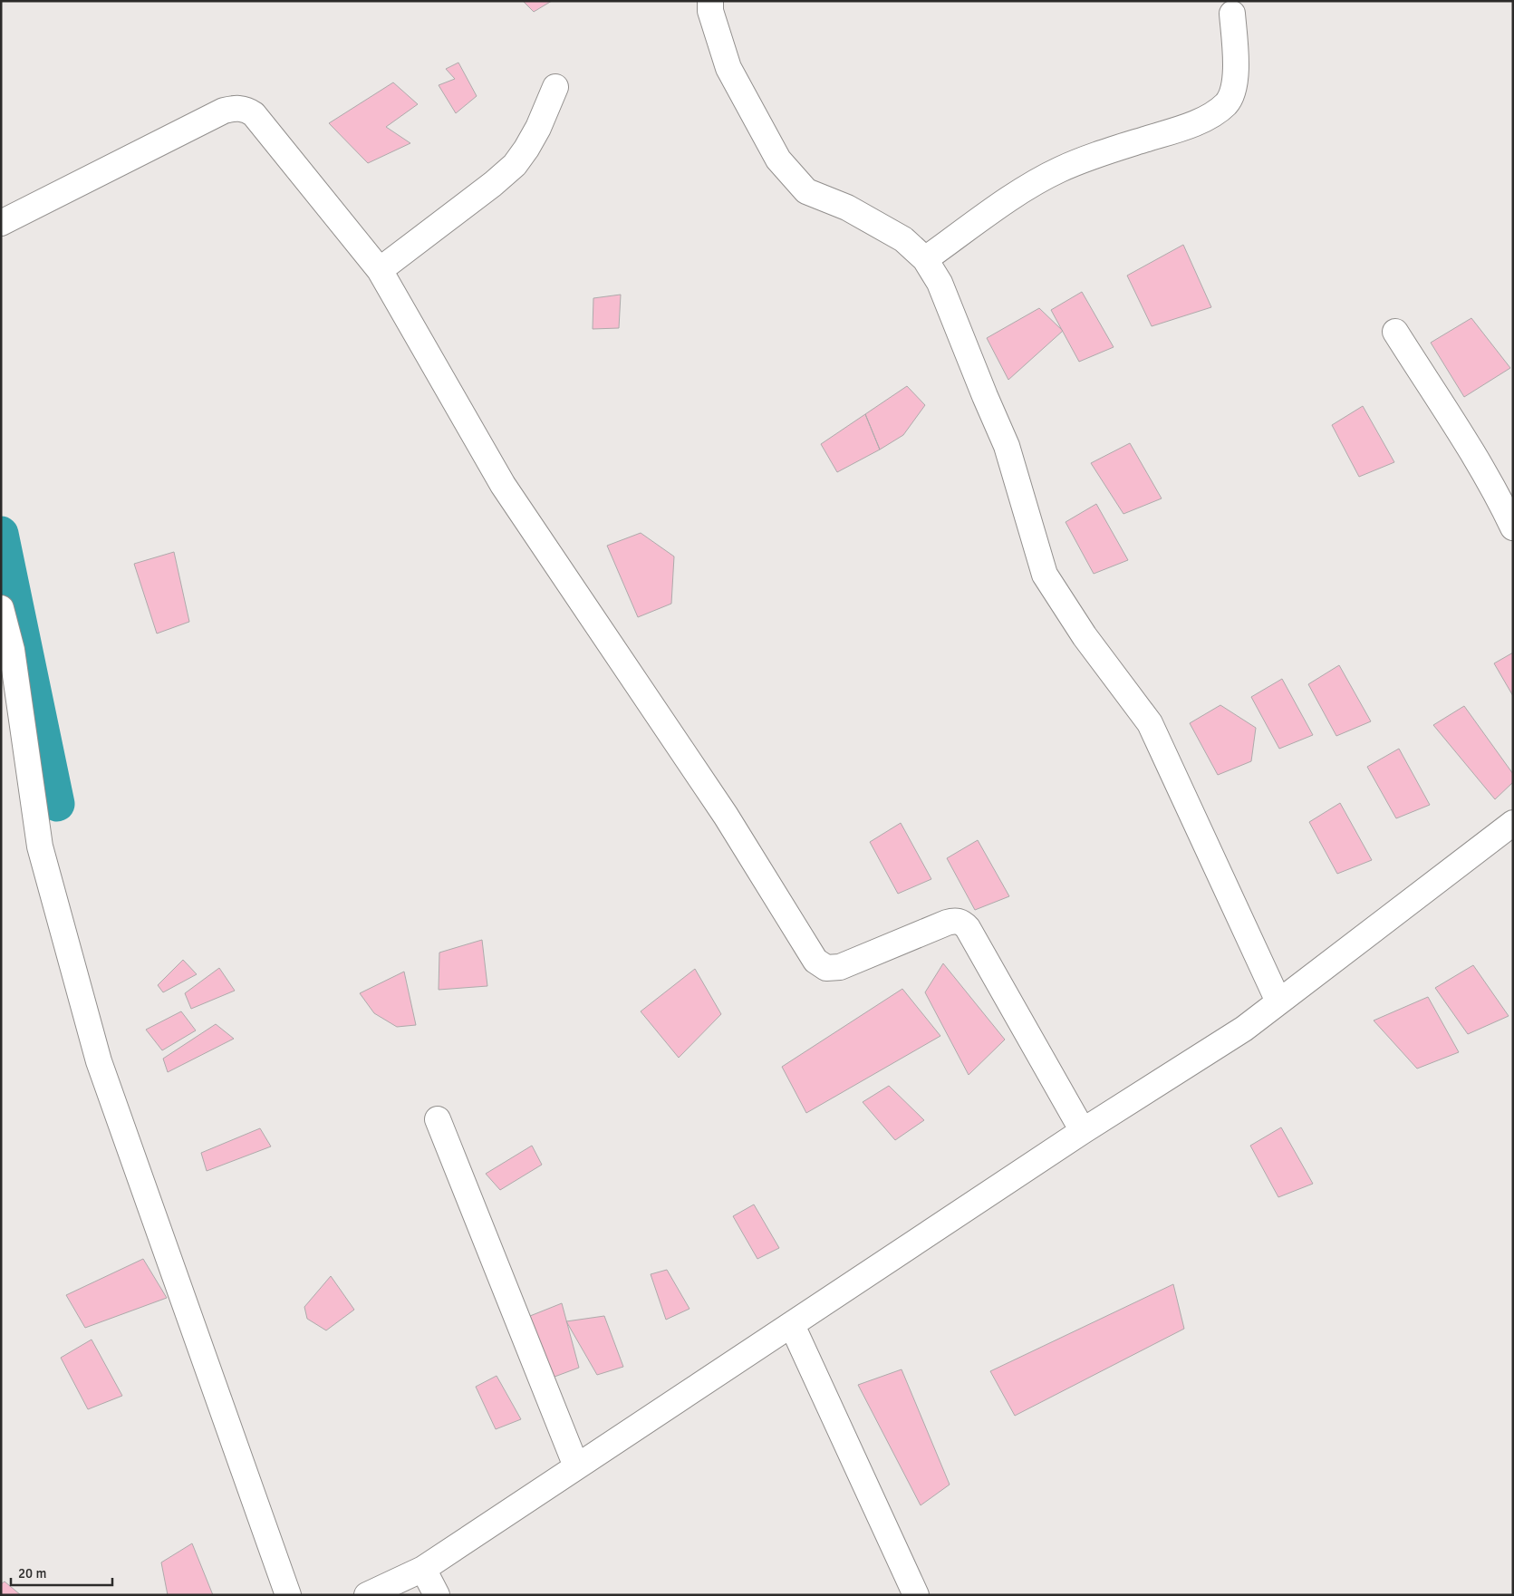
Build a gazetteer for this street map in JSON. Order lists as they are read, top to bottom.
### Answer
{
  "scale_bar": "20 m"
}
